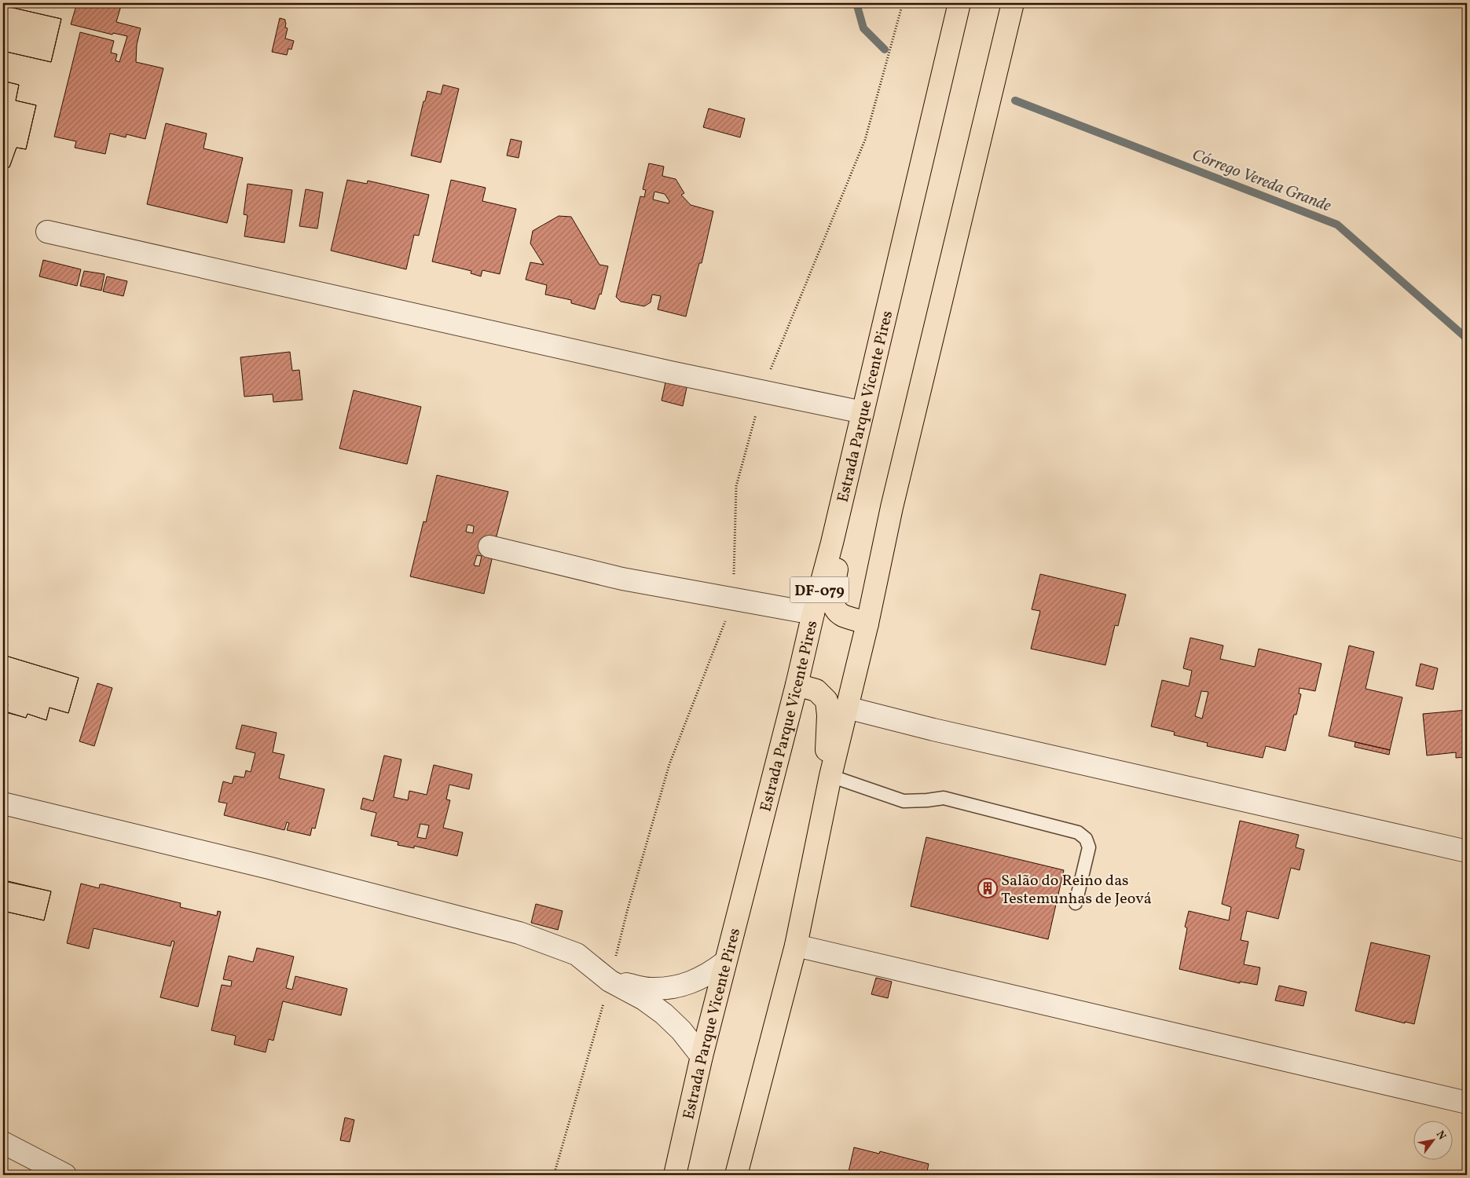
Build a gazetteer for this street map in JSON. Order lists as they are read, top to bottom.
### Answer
{
  "streets": {
    "main road": ["Estrada Parque Vicente Pires", "DF-079"]
  },
  "water": ["Córrego Vereda Grande"],
  "places": {
    "building": ["Salão do Reino das Testemunhas de Jeová"]
  },
  "north": "top right"
}
